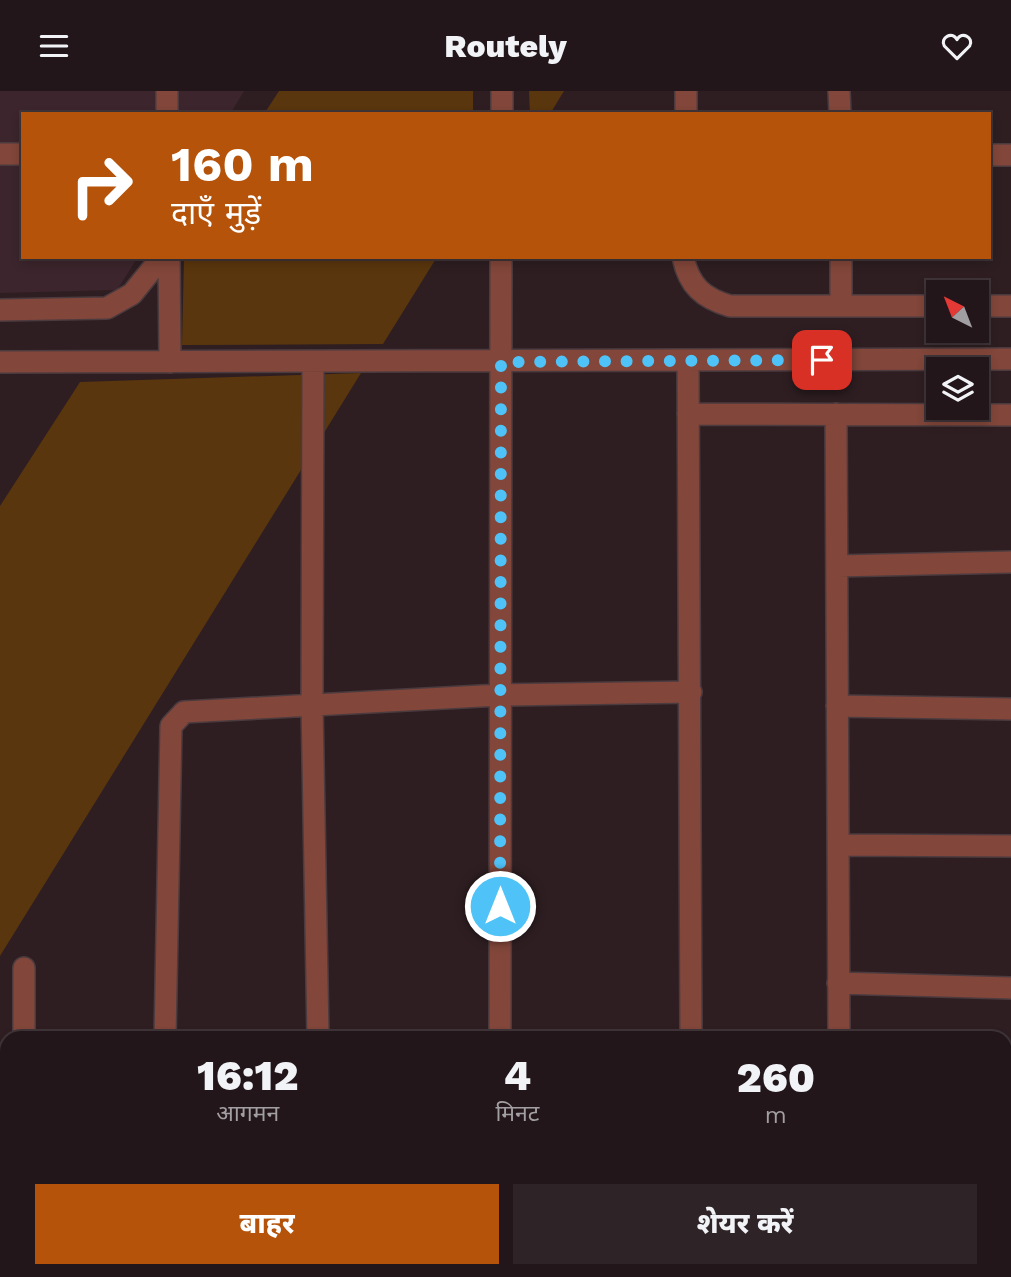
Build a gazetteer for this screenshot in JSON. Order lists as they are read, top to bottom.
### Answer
{
  "north": "top left",
  "page": {
    "header": "Routely",
    "turn": ["160 m", "दाएँ मुड़ें"],
    "eta": [
      "16:12",
      "आगमन",
      "4",
      "मिनट",
      "260",
      "m"
    ],
    "buttons": ["बाहर", "शेयर करें"]
  }
}
